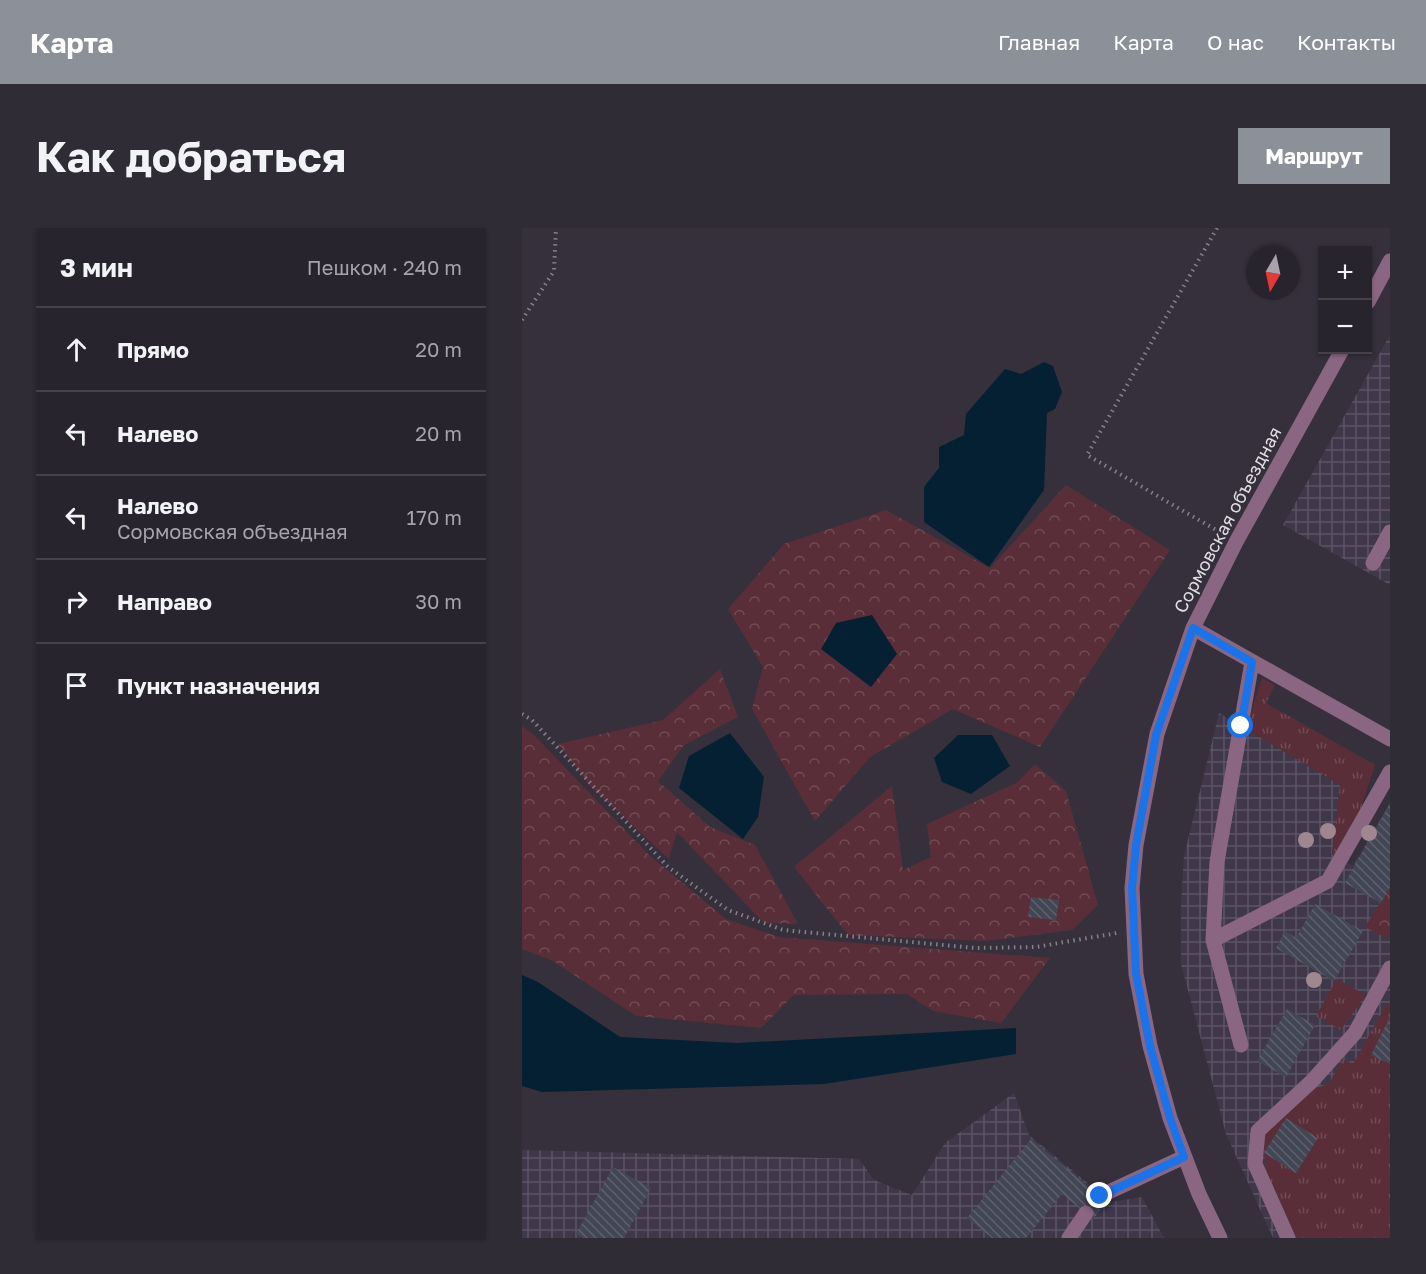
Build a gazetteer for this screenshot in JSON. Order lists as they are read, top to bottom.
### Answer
{
  "streets": {
    "street": ["Сормовская объездная"]
  },
  "north": "bottom",
  "page": {
    "header": "Карта",
    "nav": [
      "Главная",
      "Карта",
      "О нас",
      "Контакты"
    ],
    "buttons": "Маршрут",
    "title": "Как добраться",
    "heading": ["3 мин", "Пешком · 240 m"],
    "map_buttons": ["+", "−"],
    "list": [
      ["Прямо", "20 m"],
      ["Налево", "20 m"],
      ["Налево", "Сормовская объездная", "170 m"],
      ["Направо", "30 m"],
      "Пункт назначения"
    ]
  }
}
